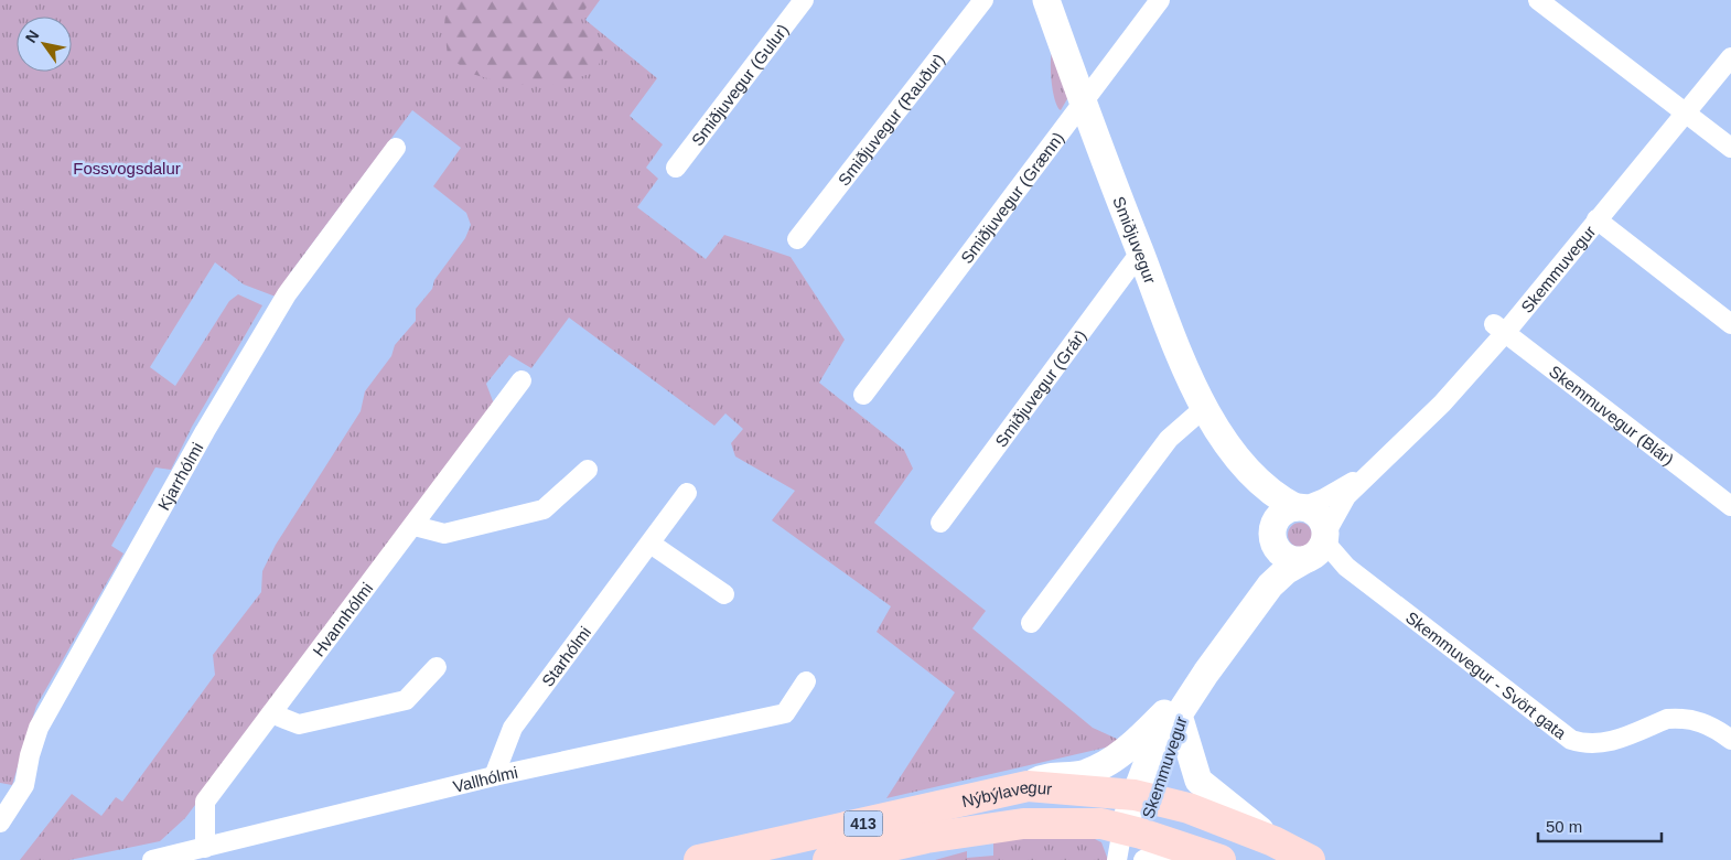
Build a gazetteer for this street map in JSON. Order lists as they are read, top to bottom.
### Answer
{
  "streets": {
    "main road": ["Nýbýlavegur", "413"],
    "street": [
      "Smiðjuvegur (Gulur)",
      "Smiðjuvegur (Rauður)",
      "Smiðjuvegur (Grænn)",
      "Smiðjuvegur",
      "Skemmuvegur",
      "Smiðjuvegur (Grár)",
      "Skemmuvegur (Blár)",
      "Kjarrhólmi",
      "Hvannhólmi",
      "Starhólmi",
      "Skemmuvegur - Svört gata",
      "Vallhólmi"
    ]
  },
  "crossings": [
    ["Smiðjuvegur (Grænn)", "Smiðjuvegur"],
    ["Smiðjuvegur", "Skemmuvegur"],
    ["Smiðjuvegur", "Smiðjuvegur (Grár)"],
    ["Smiðjuvegur", "Skemmuvegur - Svört gata"],
    ["Skemmuvegur", "Skemmuvegur (Blár)"],
    ["Skemmuvegur", "Skemmuvegur - Svört gata"],
    ["Skemmuvegur", "Nýbýlavegur"],
    ["Hvannhólmi", "Vallhólmi"],
    ["Starhólmi", "Vallhólmi"]
  ],
  "parks": ["Fossvogsdalur"],
  "scale_bar": "50 m",
  "north": "top left"
}
